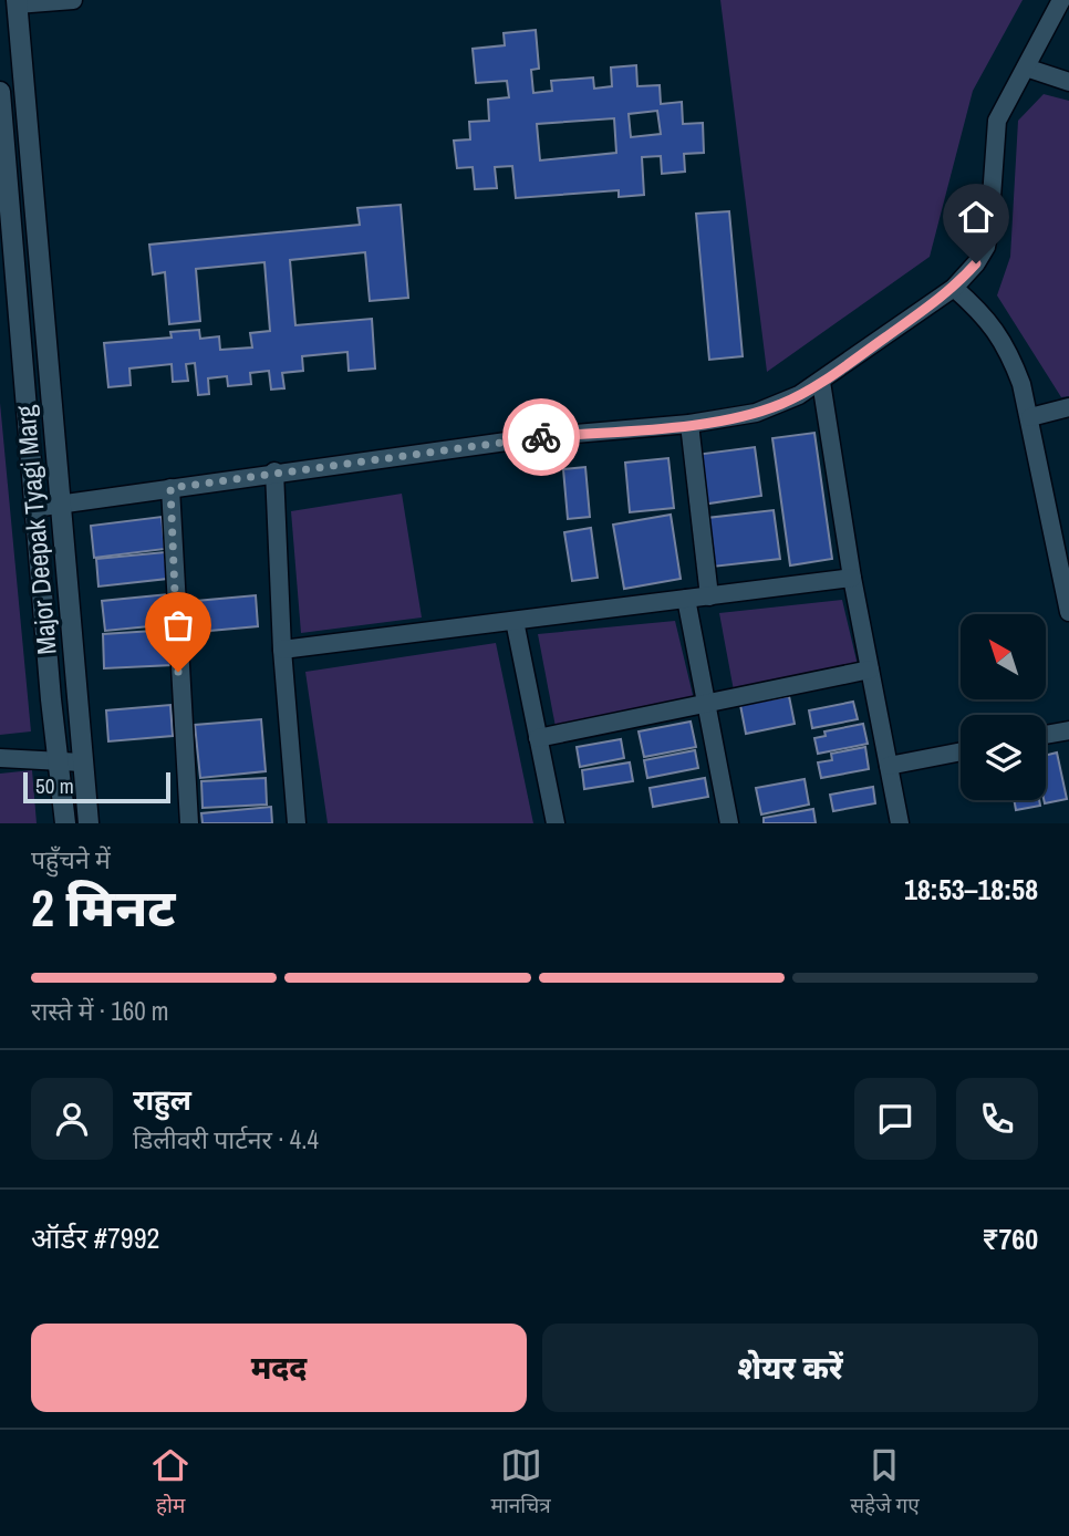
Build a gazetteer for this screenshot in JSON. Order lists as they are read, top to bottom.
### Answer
{
  "streets": {
    "street": ["Major Deepak Tyagi Marg"]
  },
  "scale_bar": "50 m",
  "north": "top left",
  "page": {
    "scale": "50 m",
    "heading": ["2 मिनट", "पहुँचने में", "18:53–18:58"],
    "panel": [
      "राहुल",
      "डिलीवरी पार्टनर · 4.4",
      "ऑर्डर #7992",
      "₹760"
    ],
    "bar": "रास्ते में · 160 m",
    "buttons": ["मदद", "शेयर करें"],
    "tabs": ["होम", "मानचित्र", "सहेजे गए"]
  }
}
